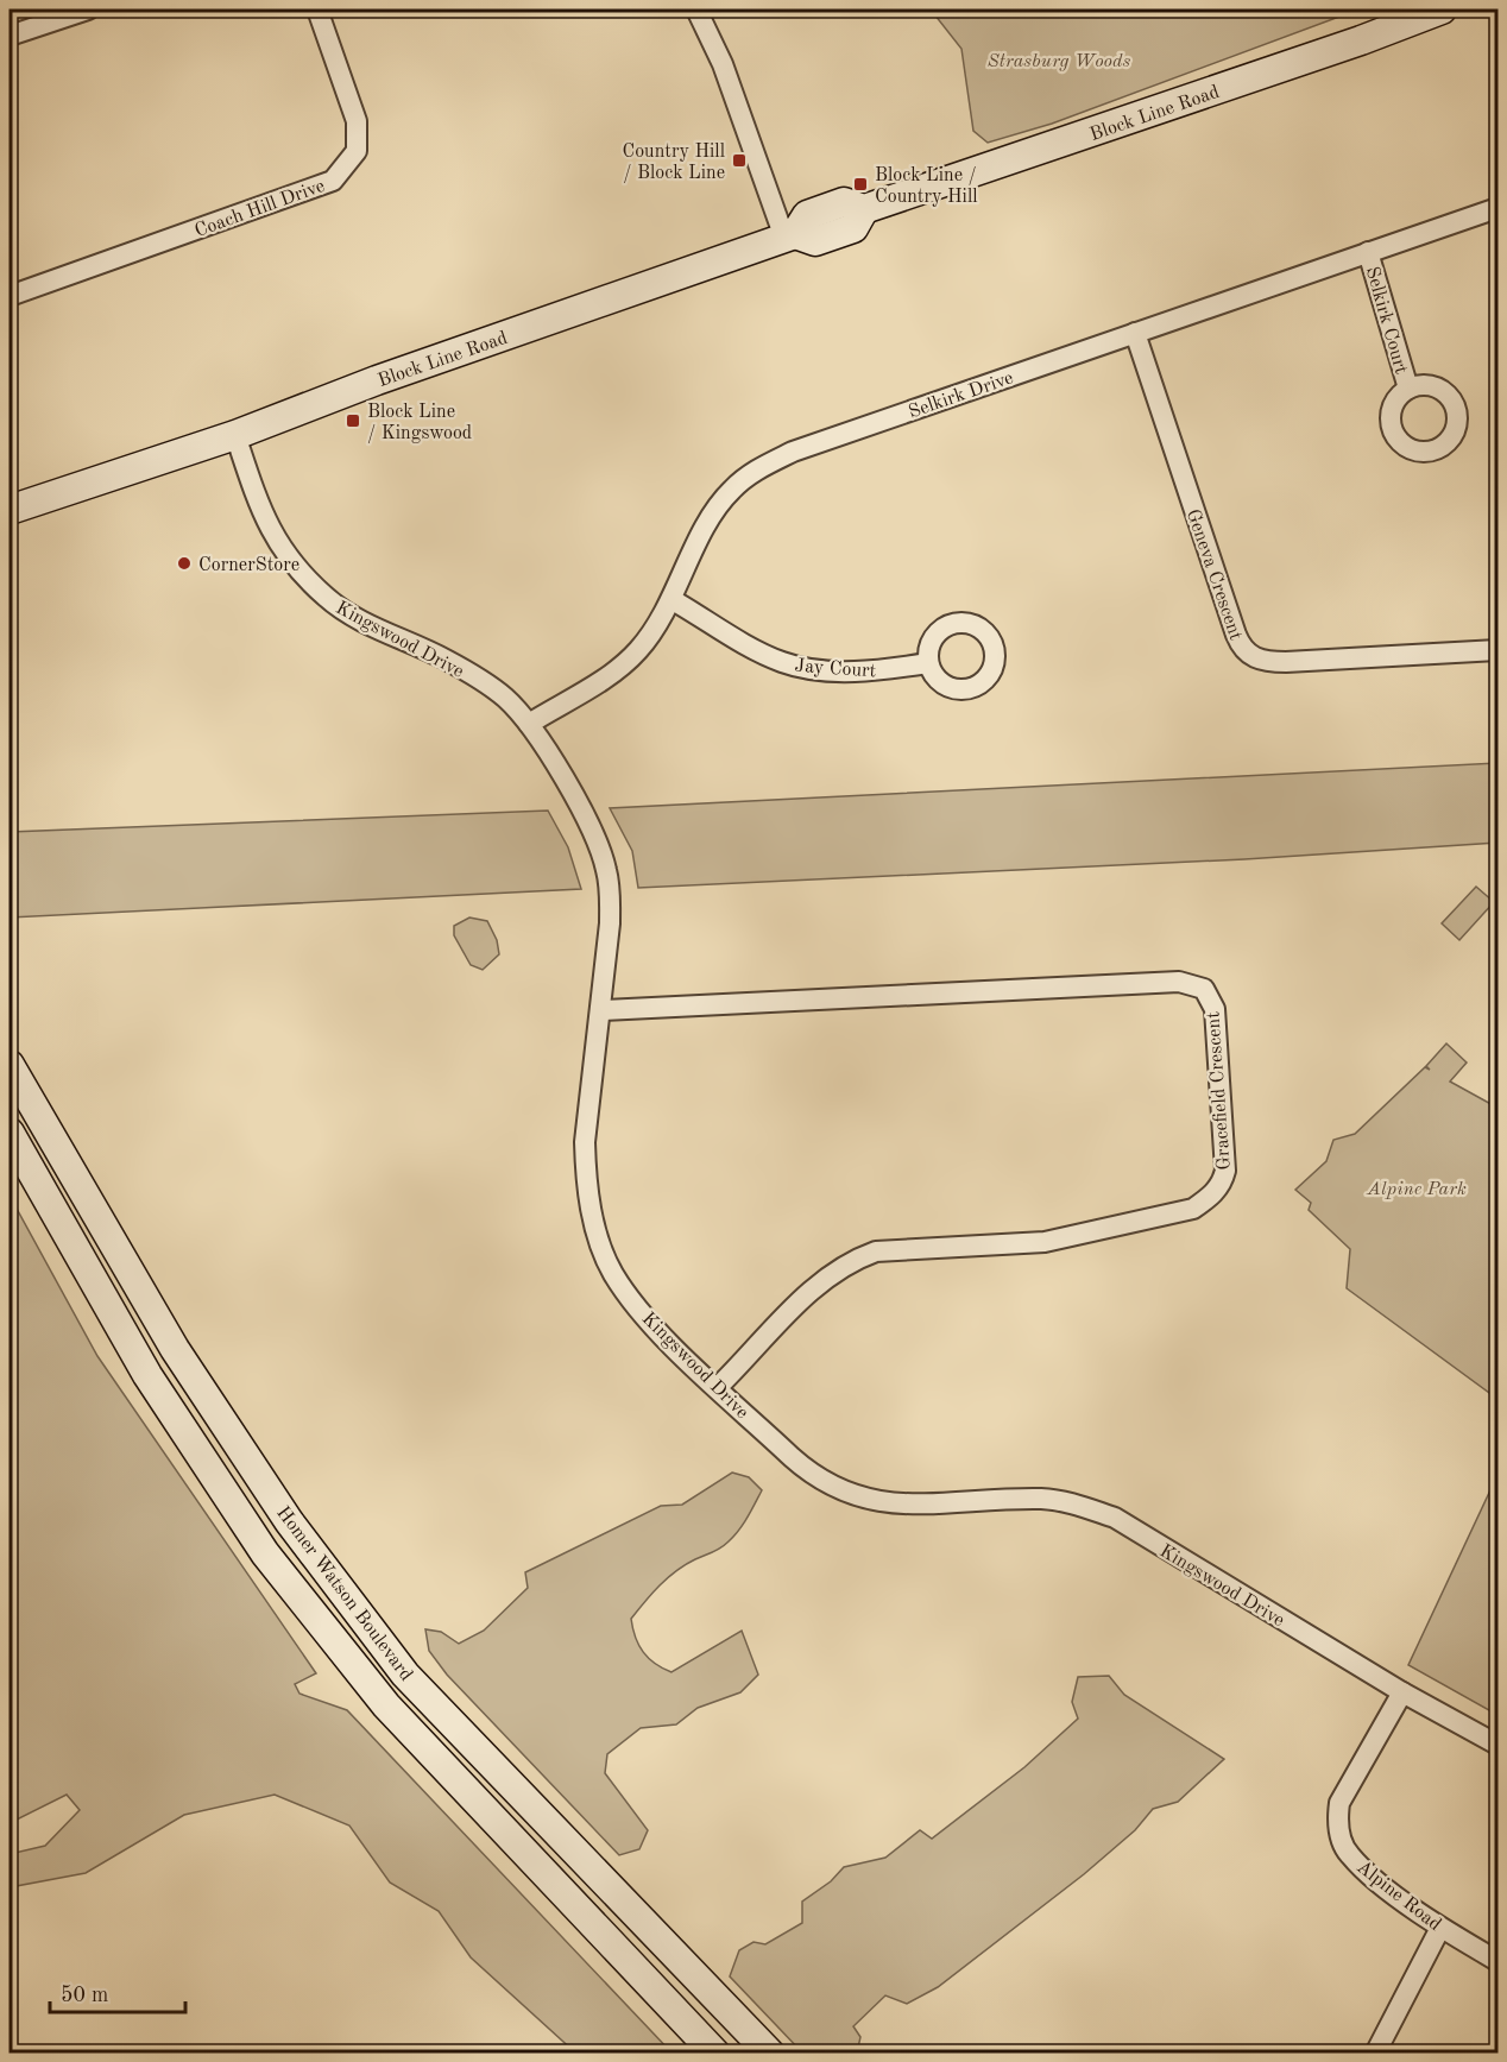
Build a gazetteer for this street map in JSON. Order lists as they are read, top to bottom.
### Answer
{
  "streets": {
    "main road": ["Block Line Road", "Homer Watson Boulevard"],
    "street": [
      "Coach Hill Drive",
      "Selkirk Court",
      "Selkirk Drive",
      "Geneva Crescent",
      "Kingswood Drive",
      "Jay Court",
      "Gracefield Crescent",
      "Alpine Road"
    ]
  },
  "crossings": [
    ["Block Line Road", "Kingswood Drive"],
    ["Selkirk Court", "Selkirk Drive"],
    ["Selkirk Drive", "Geneva Crescent"],
    ["Selkirk Drive", "Kingswood Drive"],
    ["Selkirk Drive", "Jay Court"],
    ["Kingswood Drive", "Gracefield Crescent"],
    ["Kingswood Drive", "Alpine Road"]
  ],
  "parks": ["Strasburg Woods", "Alpine Park"],
  "places": {
    "transit": ["Country Hill / Block Line", "Block Line / Country Hill", "Block Line / Kingswood"],
    "other": ["CornerStore"]
  },
  "scale_bar": "50 m"
}
